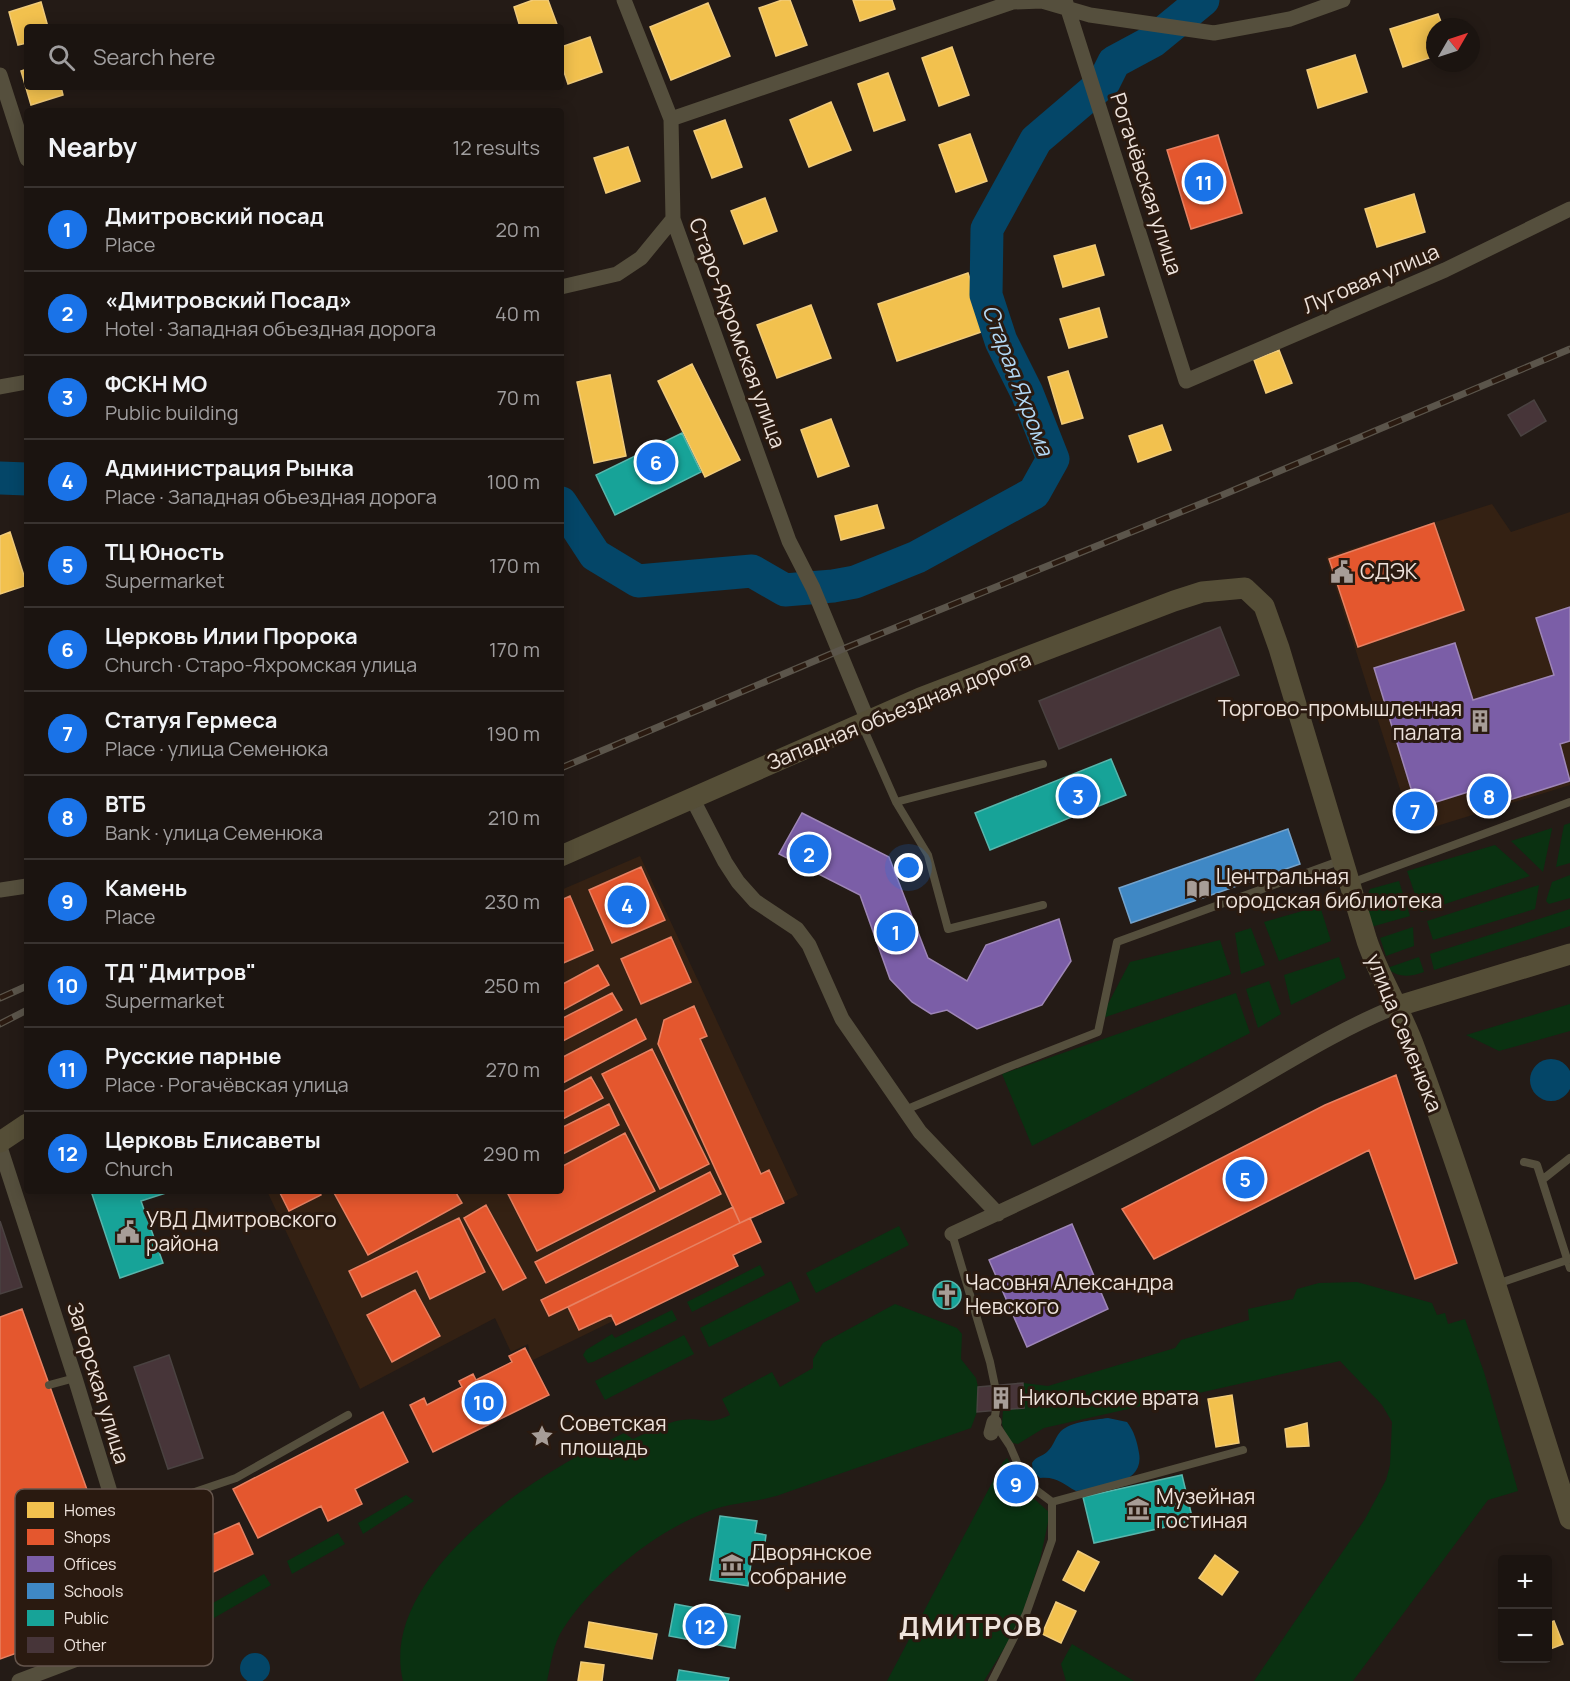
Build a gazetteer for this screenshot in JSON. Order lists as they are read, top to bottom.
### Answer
{
  "streets": {
    "main road": ["Западная объездная дорога", "улица Семенюка"],
    "street": [
      "Рогачёвская улица",
      "Луговая улица",
      "Старо-Яхромская улица",
      "Загорская улица"
    ]
  },
  "crossings": [
    ["Рогачёвская улица", "Луговая улица"],
    ["Старо-Яхромская улица", "Западная объездная дорога"],
    ["Западная объездная дорога", "улица Семенюка"]
  ],
  "districts": ["ДМИТРОВ"],
  "water": ["Старая Яхрома"],
  "places": {
    "public building": ["СДЭК", "УВД Дмитровского района"],
    "building": ["Торгово-промышленная палата", "Никольские врата"],
    "library": ["Центральная городская библиотека"],
    "church": ["Часовня Александра Невского"],
    "place": ["Советская площадь"],
    "museum": ["Музейная гостиная", "Дворянское собрание"]
  },
  "legend": [
    "Homes",
    "Shops",
    "Offices",
    "Schools",
    "Public",
    "Other"
  ],
  "north": "top right",
  "page": {
    "search": "Search here",
    "heading": ["Nearby", "12 results"],
    "pins": [
      "11",
      "6",
      "3",
      "8",
      "7",
      "2",
      "4",
      "1",
      "5",
      "10",
      "9",
      "12"
    ],
    "list": [
      {
        "mark": "1",
        "name": "Дмитровский посад",
        "note": "Place",
        "value": "20 m"
      },
      {
        "mark": "2",
        "name": "«Дмитровский Посад»",
        "note": "Hotel · Западная объездная дорога",
        "value": "40 m"
      },
      {
        "mark": "3",
        "name": "ФСКН МО",
        "note": "Public building",
        "value": "70 m"
      },
      {
        "mark": "4",
        "name": "Администрация Рынка",
        "note": "Place · Западная объездная дорога",
        "value": "100 m"
      },
      {
        "mark": "5",
        "name": "ТЦ Юность",
        "note": "Supermarket",
        "value": "170 m"
      },
      {
        "mark": "6",
        "name": "Церковь Илии Пророка",
        "note": "Church · Старо-Яхромская улица",
        "value": "170 m"
      },
      {
        "mark": "7",
        "name": "Статуя Гермеса",
        "note": "Place · улица Семенюка",
        "value": "190 m"
      },
      {
        "mark": "8",
        "name": "ВТБ",
        "note": "Bank · улица Семенюка",
        "value": "210 m"
      },
      {
        "mark": "9",
        "name": "Камень",
        "note": "Place",
        "value": "230 m"
      },
      {
        "mark": "10",
        "name": "ТД \"Дмитров\"",
        "note": "Supermarket",
        "value": "250 m"
      },
      {
        "mark": "11",
        "name": "Русские парные",
        "note": "Place · Рогачёвская улица",
        "value": "270 m"
      },
      {
        "mark": "12",
        "name": "Церковь Елиcаветы",
        "note": "Church",
        "value": "290 m"
      }
    ],
    "map_buttons": ["+", "−"]
  }
}
